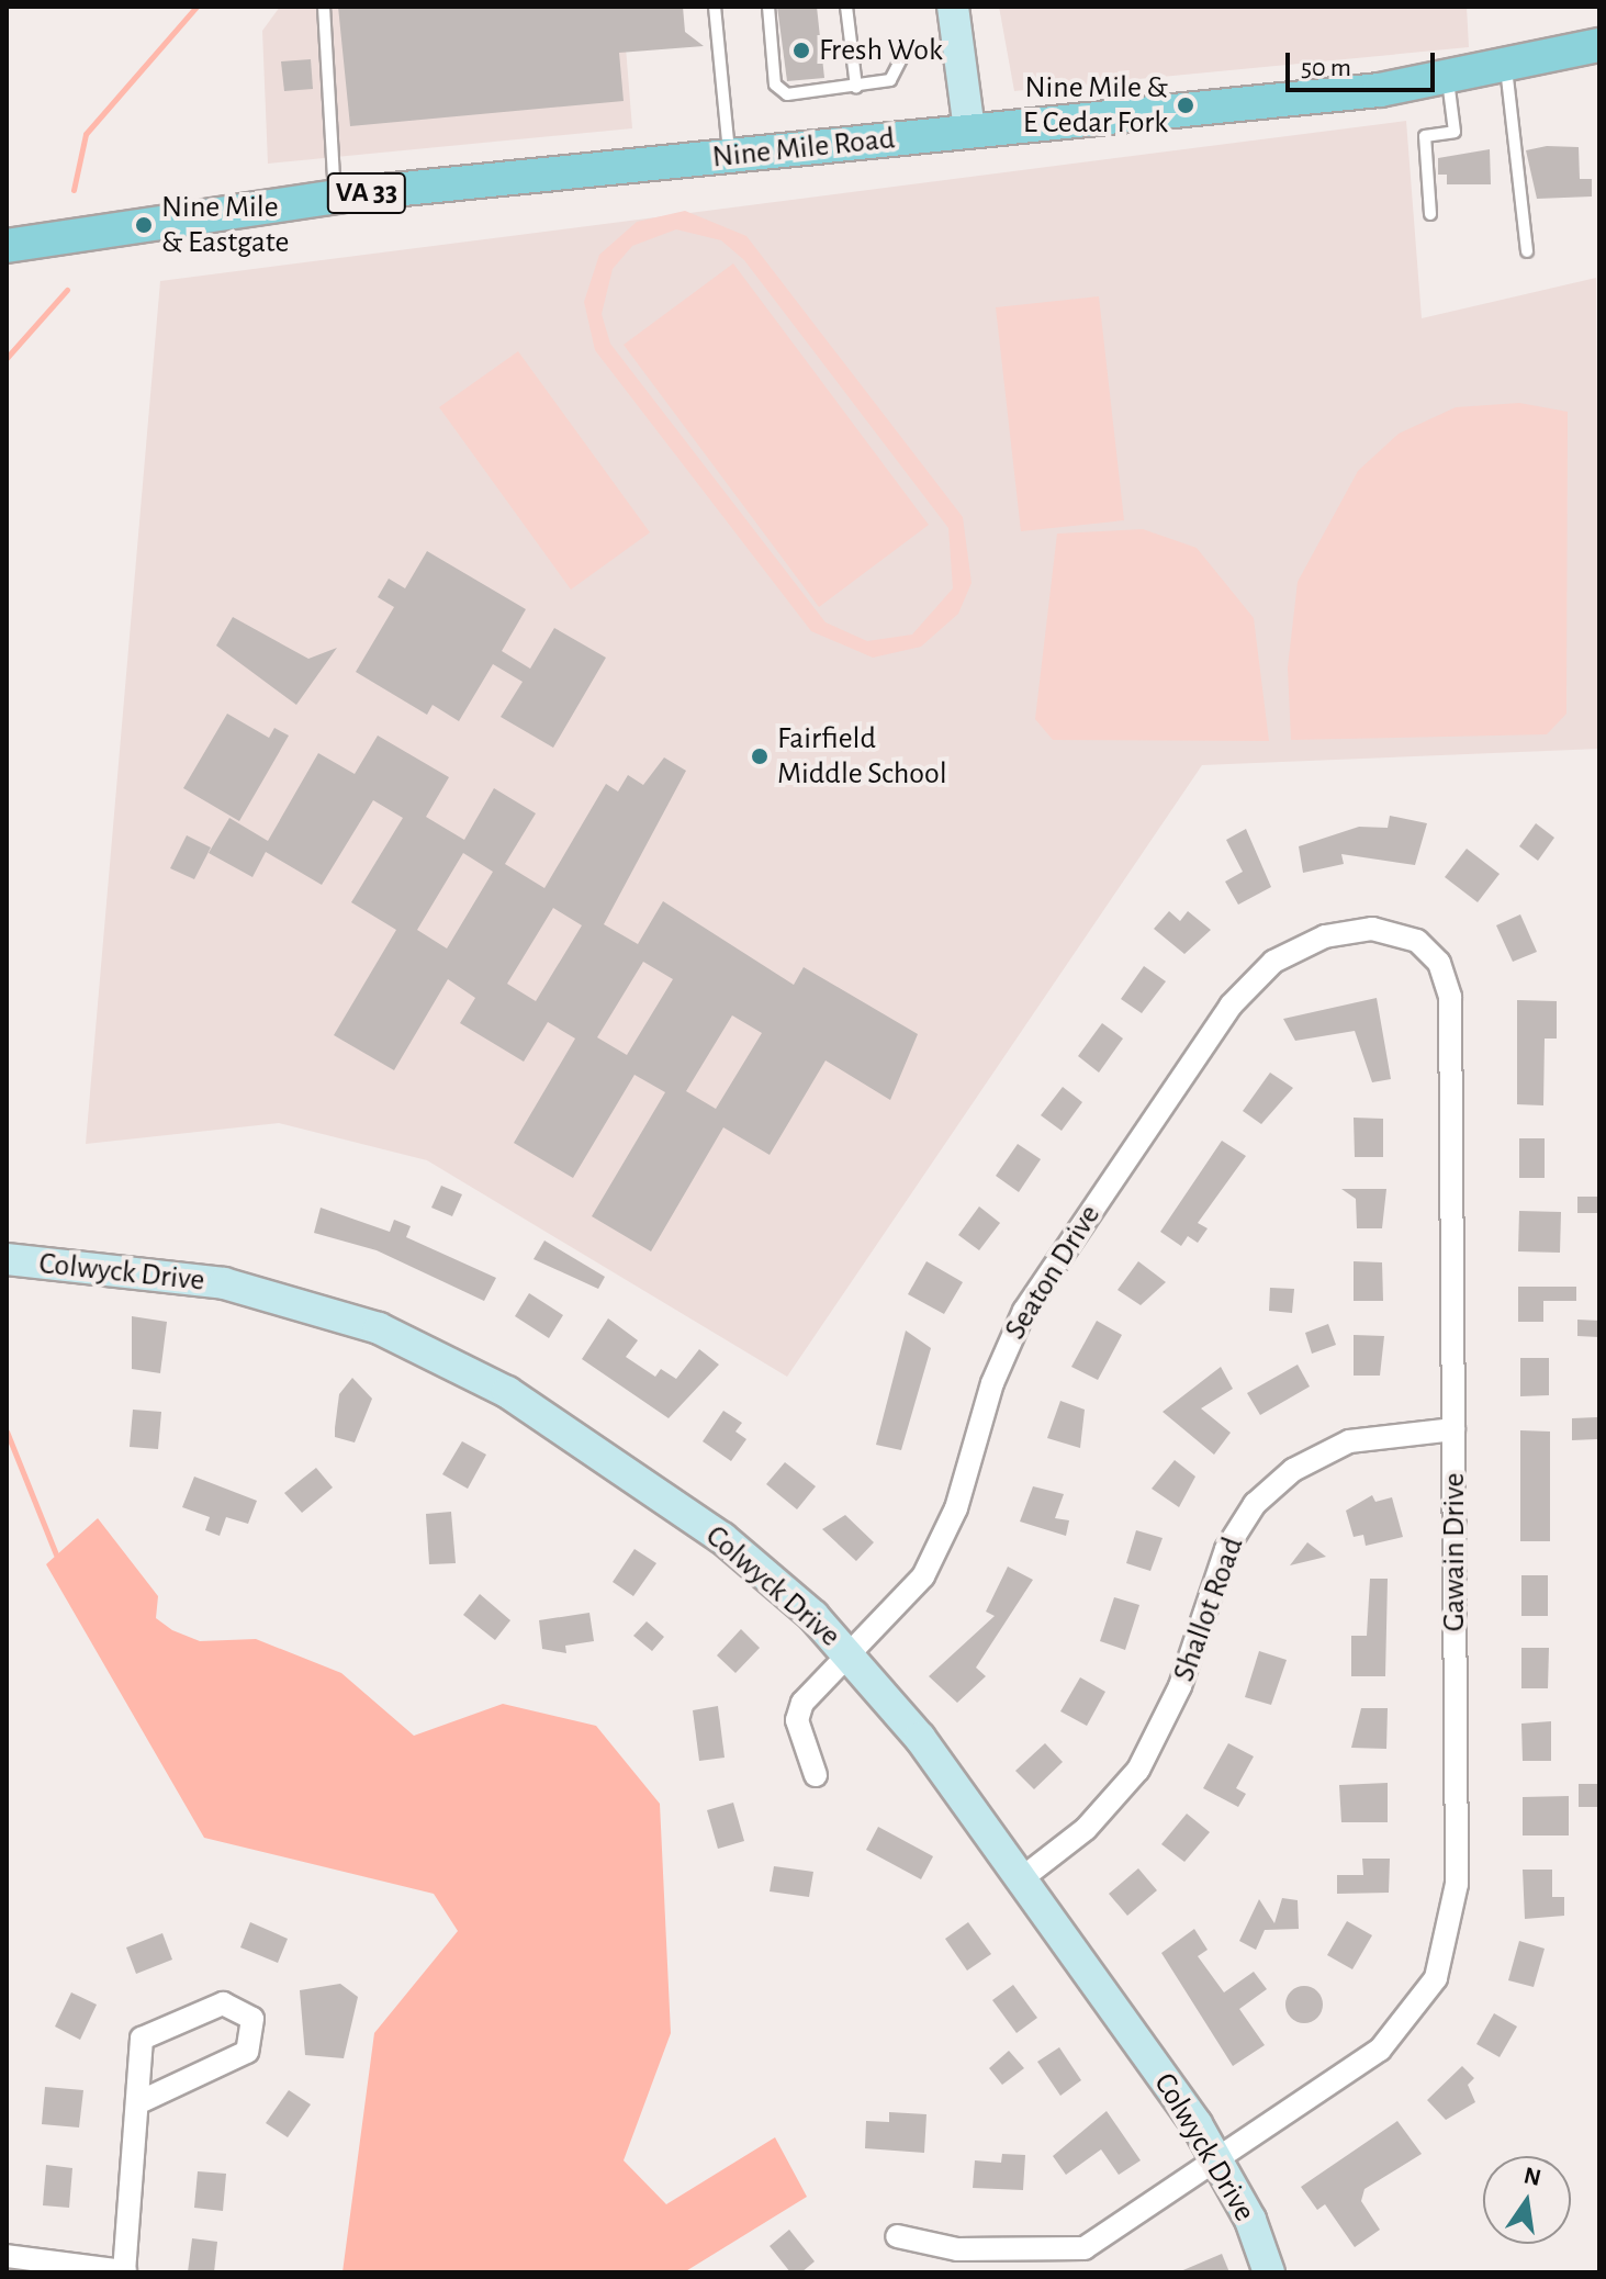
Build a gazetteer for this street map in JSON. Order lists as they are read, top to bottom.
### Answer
{
  "streets": {
    "main road": ["Nine Mile Road", "VA 33"],
    "street": [
      "Colwyck Drive",
      "Seaton Drive",
      "Gawain Drive",
      "Shallot Road"
    ]
  },
  "crossings": [
    ["Colwyck Drive", "Seaton Drive"],
    ["Colwyck Drive", "Gawain Drive"],
    ["Colwyck Drive", "Shallot Road"],
    ["Seaton Drive", "Gawain Drive"],
    ["Gawain Drive", "Shallot Road"]
  ],
  "places": [
    "Fresh Wok",
    "Nine Mile & E Cedar Fork",
    "Nine Mile & Eastgate",
    "Fairfield Middle School"
  ],
  "scale_bar": "50 m",
  "north": "top"
}
